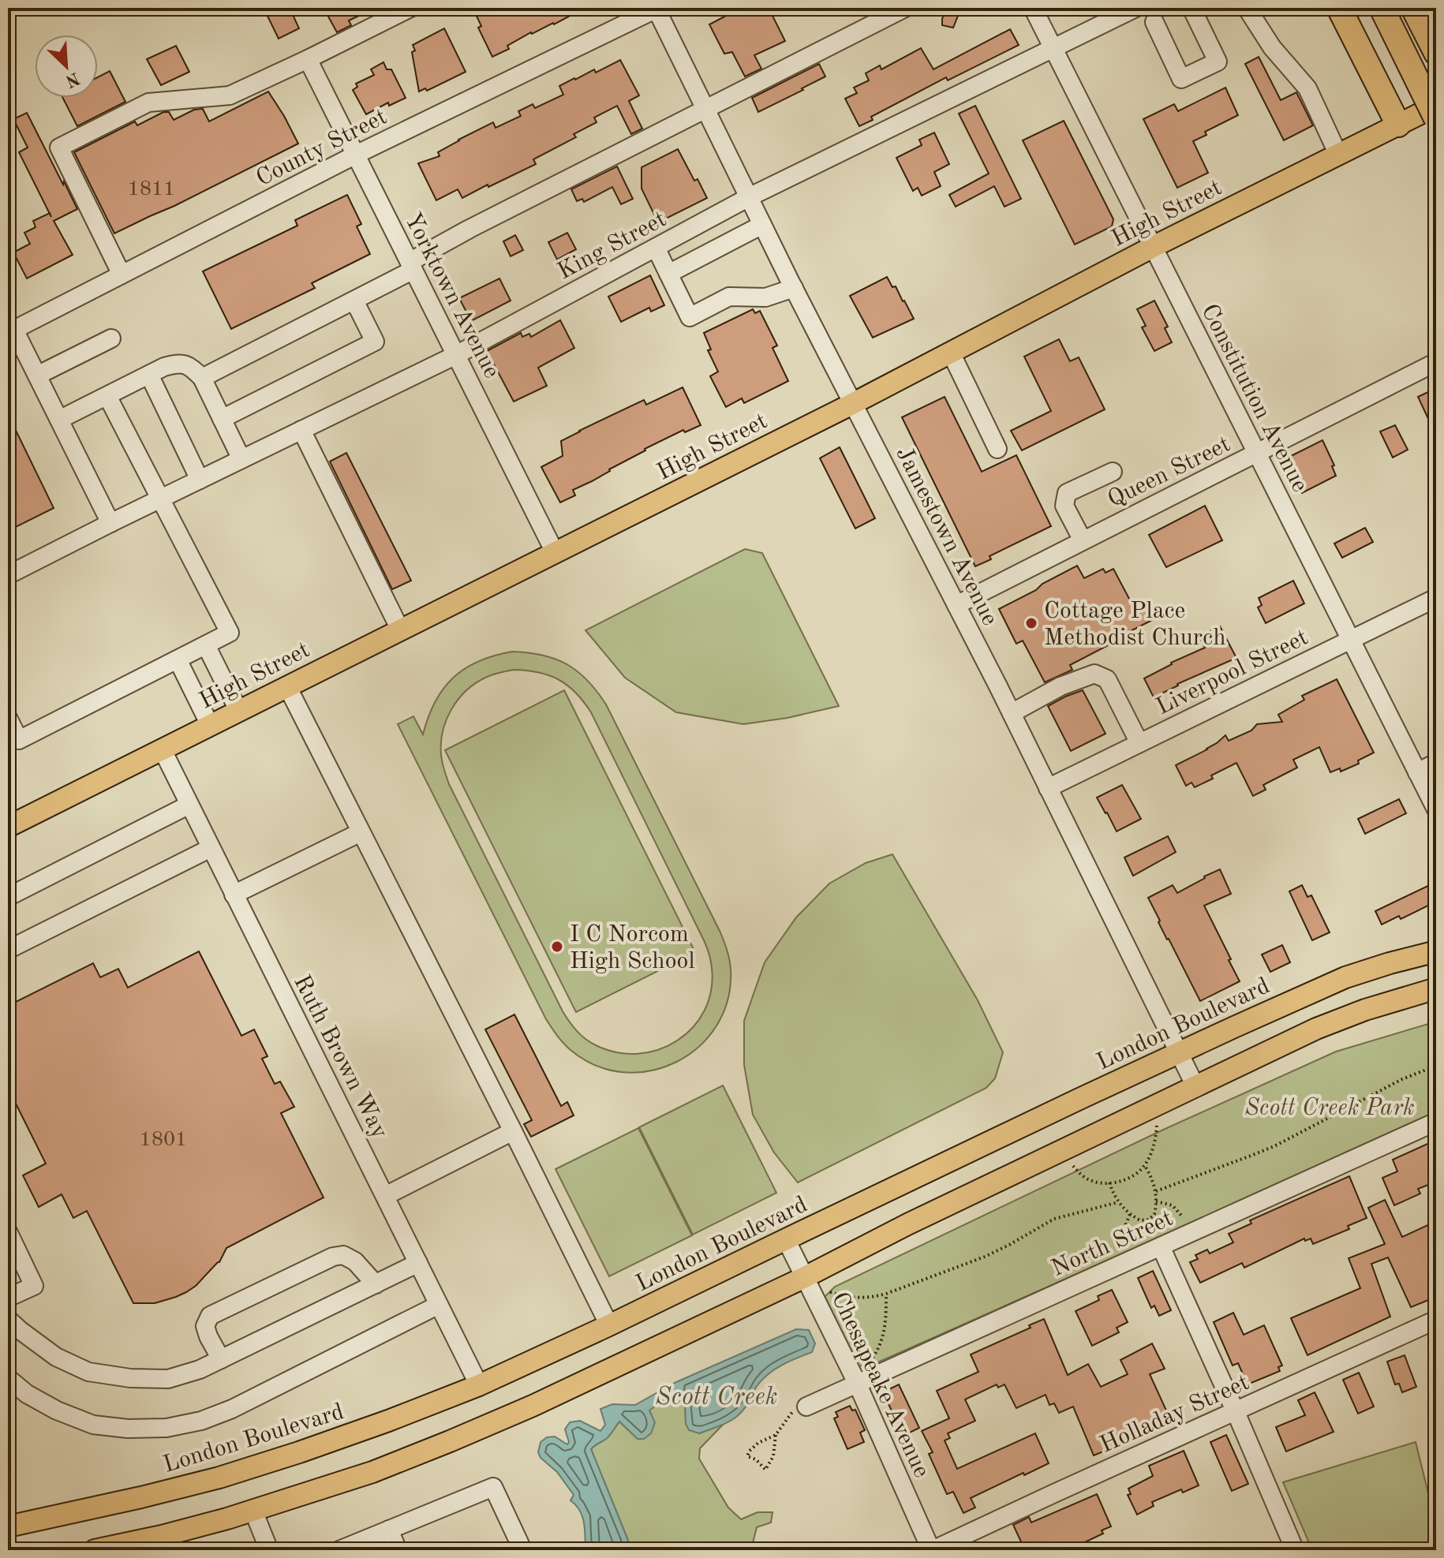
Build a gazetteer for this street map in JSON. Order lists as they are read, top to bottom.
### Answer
{
  "streets": {
    "main road": ["High Street", "London Boulevard"],
    "street": [
      "County Street",
      "King Street",
      "Yorktown Avenue",
      "Constitution Avenue",
      "Queen Street",
      "Jamestown Avenue",
      "Liverpool Street",
      "Ruth Brown Way",
      "North Street",
      "Chesapeake Avenue",
      "Holladay Street"
    ]
  },
  "crossings": [
    ["County Street", "Yorktown Avenue"],
    ["County Street", "Jamestown Avenue"],
    ["High Street", "Yorktown Avenue"],
    ["High Street", "Constitution Avenue"],
    ["High Street", "Jamestown Avenue"],
    ["High Street", "Ruth Brown Way"],
    ["King Street", "Yorktown Avenue"],
    ["King Street", "Constitution Avenue"],
    ["King Street", "Jamestown Avenue"],
    ["Constitution Avenue", "Queen Street"],
    ["Constitution Avenue", "Liverpool Street"],
    ["Queen Street", "Jamestown Avenue"],
    ["Jamestown Avenue", "Liverpool Street"],
    ["Jamestown Avenue", "London Boulevard"],
    ["London Boulevard", "Ruth Brown Way"],
    ["London Boulevard", "Chesapeake Avenue"],
    ["North Street", "Chesapeake Avenue"],
    ["Chesapeake Avenue", "Holladay Street"]
  ],
  "water": ["Scott Creek"],
  "parks": ["Scott Creek Park"],
  "places": ["Cottage Place Methodist Church", "I C Norcom High School"],
  "house_numbers": ["1811", "1801"],
  "north": "bottom right"
}
